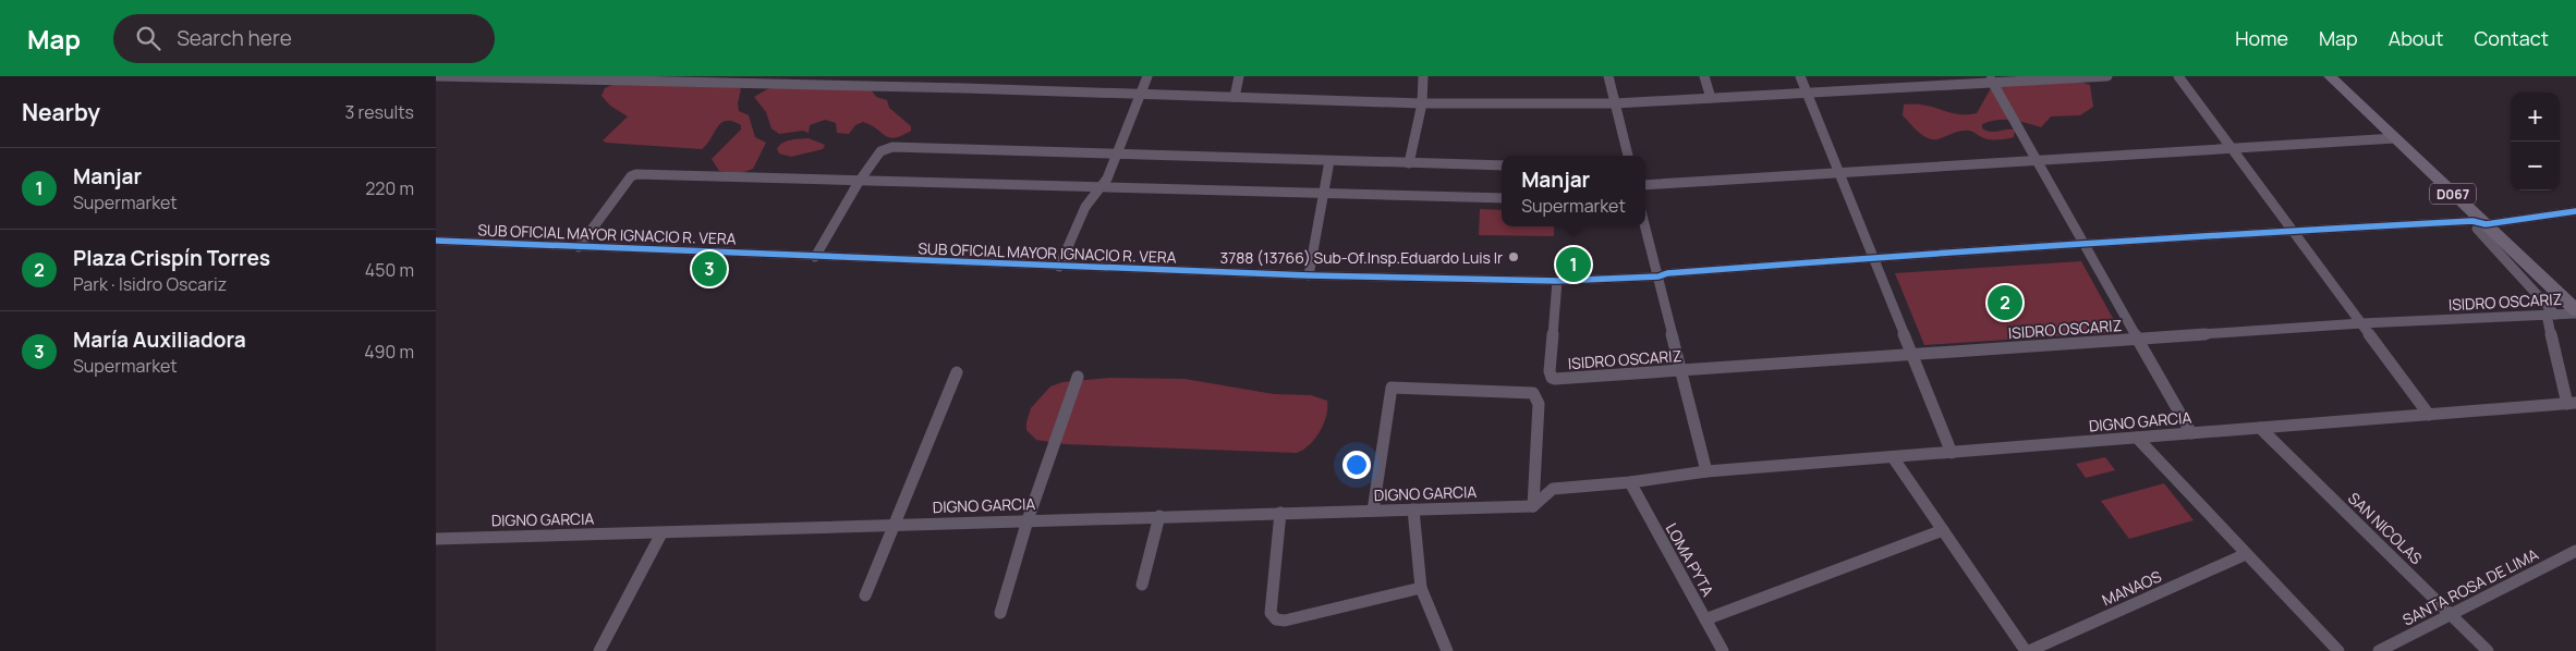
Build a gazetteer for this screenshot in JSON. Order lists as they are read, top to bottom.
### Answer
{
  "streets": {
    "main road": ["D067"],
    "street": [
      "SUB OFICIAL MAYOR IGNACIO R. VERA",
      "ISIDRO OSCARIZ",
      "DIGNO GARCIA",
      "SAN NICOLAS",
      "LOMA PYTA",
      "SANTA ROSA DE LIMA",
      "MANAOS"
    ]
  },
  "crossings": [
    ["D067", "SUB OFICIAL MAYOR IGNACIO R. VERA"],
    ["D067", "ISIDRO OSCARIZ"],
    ["SUB OFICIAL MAYOR IGNACIO R. VERA", "ISIDRO OSCARIZ"],
    ["DIGNO GARCIA", "SAN NICOLAS"],
    ["DIGNO GARCIA", "LOMA PYTA"],
    ["SAN NICOLAS", "SANTA ROSA DE LIMA"]
  ],
  "places": ["3788 (13766) Sub-Of.Insp.Eduardo Luis Ir"],
  "page": {
    "header": "Map",
    "search": "Search here",
    "nav": [
      "Home",
      "Map",
      "About",
      "Contact"
    ],
    "heading": ["Nearby", "3 results"],
    "map_buttons": ["+", "−"],
    "list": [
      {
        "mark": "1",
        "name": "Manjar",
        "note": "Supermarket",
        "value": "220 m"
      },
      {
        "mark": "2",
        "name": "Plaza Crispín Torres",
        "note": "Park · Isidro Oscariz",
        "value": "450 m"
      },
      {
        "mark": "3",
        "name": "María Auxiliadora",
        "note": "Supermarket",
        "value": "490 m"
      }
    ],
    "popup": ["Manjar", "Supermarket"],
    "pins": ["1", "3", "2"]
  }
}
